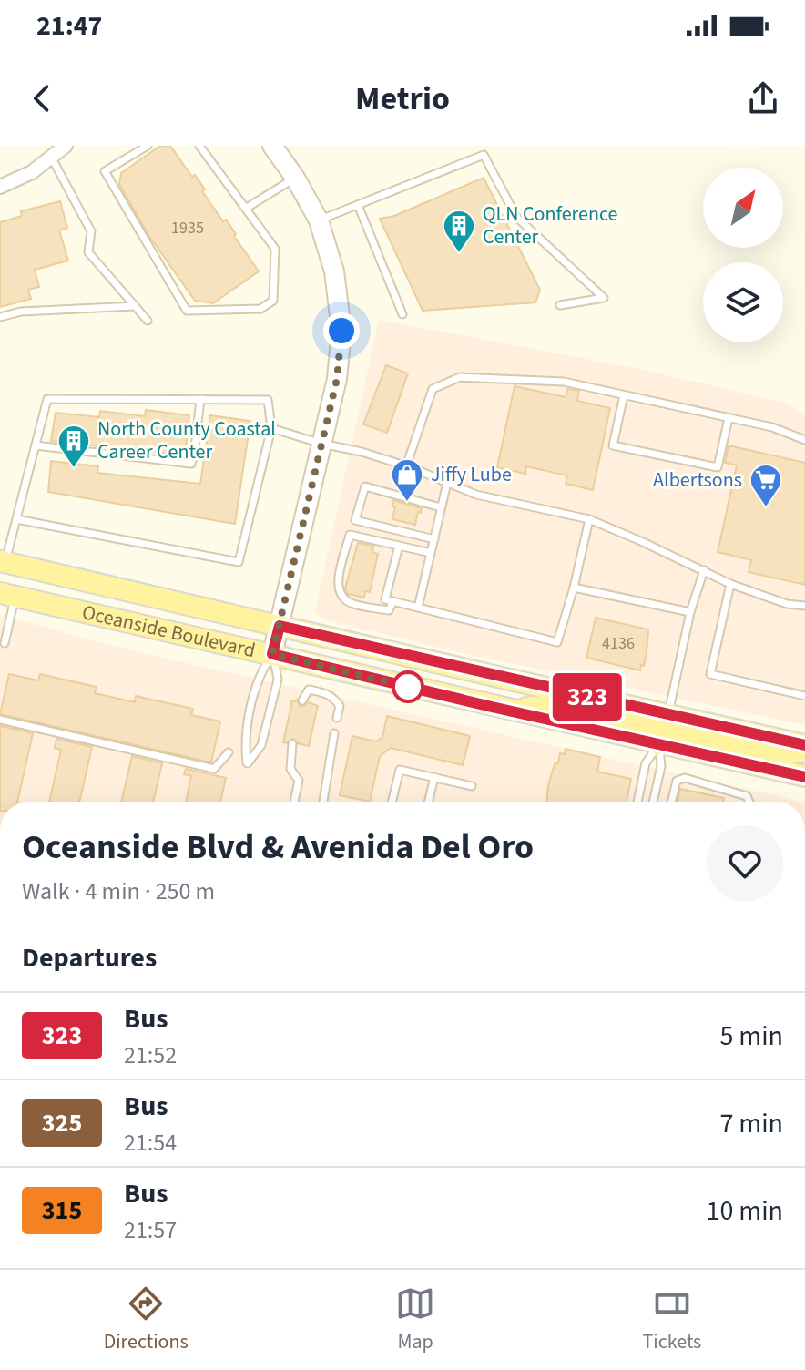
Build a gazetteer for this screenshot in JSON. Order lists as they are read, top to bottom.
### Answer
{
  "streets": {
    "main road": ["Oceanside Boulevard"]
  },
  "places": {
    "building": ["QLN Conference Center", "North County Coastal Career Center"],
    "shop": ["Jiffy Lube"],
    "supermarket": ["Albertsons"]
  },
  "lines": ["bus line 323"],
  "house_numbers": ["1935", "4136"],
  "north": "top right",
  "page": {
    "status": "21:47",
    "header": "Metrio",
    "on_map": "323",
    "heading": [
      ["Oceanside Blvd & Avenida Del Oro", "Walk · 4 min · 250 m"],
      "Departures"
    ],
    "list": [
      {
        "mark": "323",
        "name": "Bus",
        "note": "21:52",
        "value": "5 min"
      },
      {
        "mark": "325",
        "name": "Bus",
        "note": "21:54",
        "value": "7 min"
      },
      {
        "mark": "315",
        "name": "Bus",
        "note": "21:57",
        "value": "10 min"
      }
    ],
    "tabs": ["Directions", "Map", "Tickets"]
  }
}
